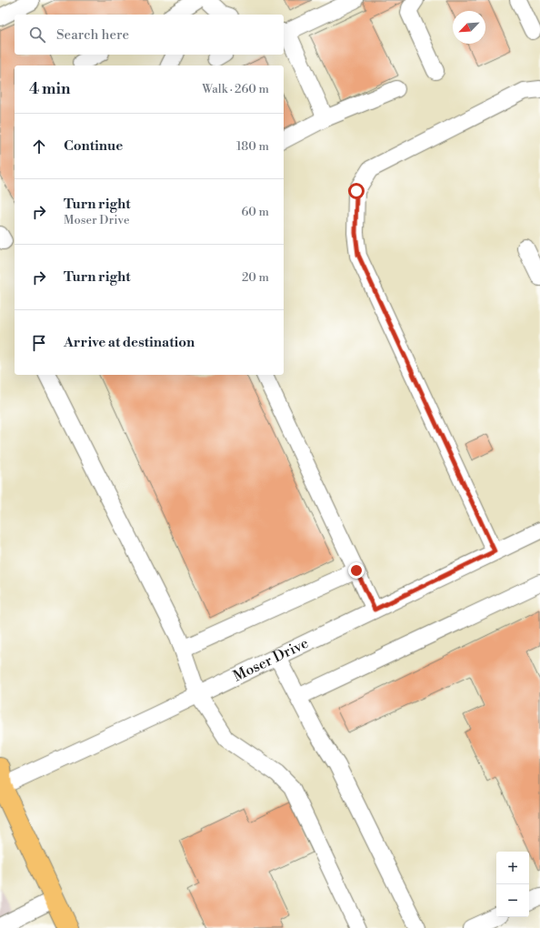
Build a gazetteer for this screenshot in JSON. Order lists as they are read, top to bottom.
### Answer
{
  "streets": {
    "street": ["Moser Drive"]
  },
  "north": "bottom left",
  "page": {
    "search": "Search here",
    "heading": ["4 min", "Walk · 260 m"],
    "list": [
      ["Continue", "180 m"],
      ["Turn right", "Moser Drive", "60 m"],
      ["Turn right", "20 m"],
      "Arrive at destination"
    ],
    "map_buttons": ["+", "−"]
  }
}
